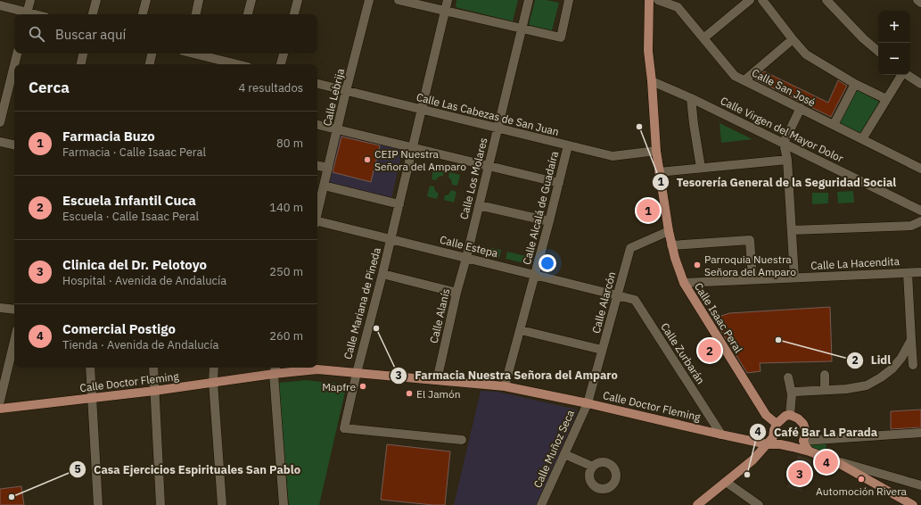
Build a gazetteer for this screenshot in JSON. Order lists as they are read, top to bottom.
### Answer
{
  "streets": {
    "main road": ["Calle Isaac Peral", "Calle Doctor Fleming"],
    "street": [
      "Calle San José",
      "Calle Lebrija",
      "Calle Las Cabezas de San Juan",
      "Calle Virgen del Mayor Dolor",
      "Calle Los Molares",
      "Calle Alcalá de Guadaíra",
      "Calle Estepa",
      "Calle La Hacendita",
      "Calle Alarcón",
      "Calle Mariana de Pineda",
      "Calle Alanís",
      "Calle Zurbarán",
      "Calle Muñoz Seca"
    ]
  },
  "crossings": [
    ["Calle Lebrija", "Calle Las Cabezas de San Juan"],
    ["Calle Las Cabezas de San Juan", "Calle Los Molares"],
    ["Calle Las Cabezas de San Juan", "Calle Alcalá de Guadaíra"],
    ["Calle Las Cabezas de San Juan", "Calle Mariana de Pineda"],
    ["Calle Las Cabezas de San Juan", "Calle Isaac Peral"],
    ["Calle Virgen del Mayor Dolor", "Calle Isaac Peral"],
    ["Calle Los Molares", "Calle Estepa"],
    ["Calle Los Molares", "Calle Alanís"],
    ["Calle Alcalá de Guadaíra", "Calle Estepa"],
    ["Calle Alcalá de Guadaíra", "Calle Doctor Fleming"],
    ["Calle Estepa", "Calle Alarcón"],
    ["Calle Estepa", "Calle Mariana de Pineda"],
    ["Calle Estepa", "Calle Alanís"],
    ["Calle Estepa", "Calle Zurbarán"],
    ["Calle La Hacendita", "Calle Isaac Peral"],
    ["Calle Alarcón", "Calle Isaac Peral"],
    ["Calle Alarcón", "Calle Zurbarán"],
    ["Calle Alarcón", "Calle Doctor Fleming"],
    ["Calle Alarcón", "Calle Muñoz Seca"],
    ["Calle Mariana de Pineda", "Calle Doctor Fleming"],
    ["Calle Alanís", "Calle Doctor Fleming"],
    ["Calle Zurbarán", "Calle Doctor Fleming"],
    ["Calle Doctor Fleming", "Calle Muñoz Seca"]
  ],
  "places": [
    "Tesorería General de la Seguridad Social",
    "CEIP Nuestra Señora del Amparo",
    "Parroquia Nuestra Señora del Amparo",
    "Farmacia Nuestra Señora del Amparo",
    "Lidl",
    "Mapfre",
    "El Jamón",
    "Café Bar La Parada",
    "Automoción Rivera",
    "Casa Ejercicios Espirituales San Pablo"
  ],
  "page": {
    "map_buttons": ["+", "−"],
    "search": "Buscar aquí",
    "heading": ["Cerca", "4 resultados"],
    "list": [
      {
        "mark": "1",
        "name": "Farmacia Buzo",
        "note": "Farmacia · Calle Isaac Peral",
        "value": "80 m"
      },
      {
        "mark": "2",
        "name": "Escuela Infantil Cuca",
        "note": "Escuela · Calle Isaac Peral",
        "value": "140 m"
      },
      {
        "mark": "3",
        "name": "Clinica del Dr. Pelotoyo",
        "note": "Hospital · Avenida de Andalucía",
        "value": "250 m"
      },
      {
        "mark": "4",
        "name": "Comercial Postigo",
        "note": "Tienda · Avenida de Andalucía",
        "value": "260 m"
      }
    ],
    "pins": [
      "1",
      "2",
      "4",
      "3"
    ]
  }
}
